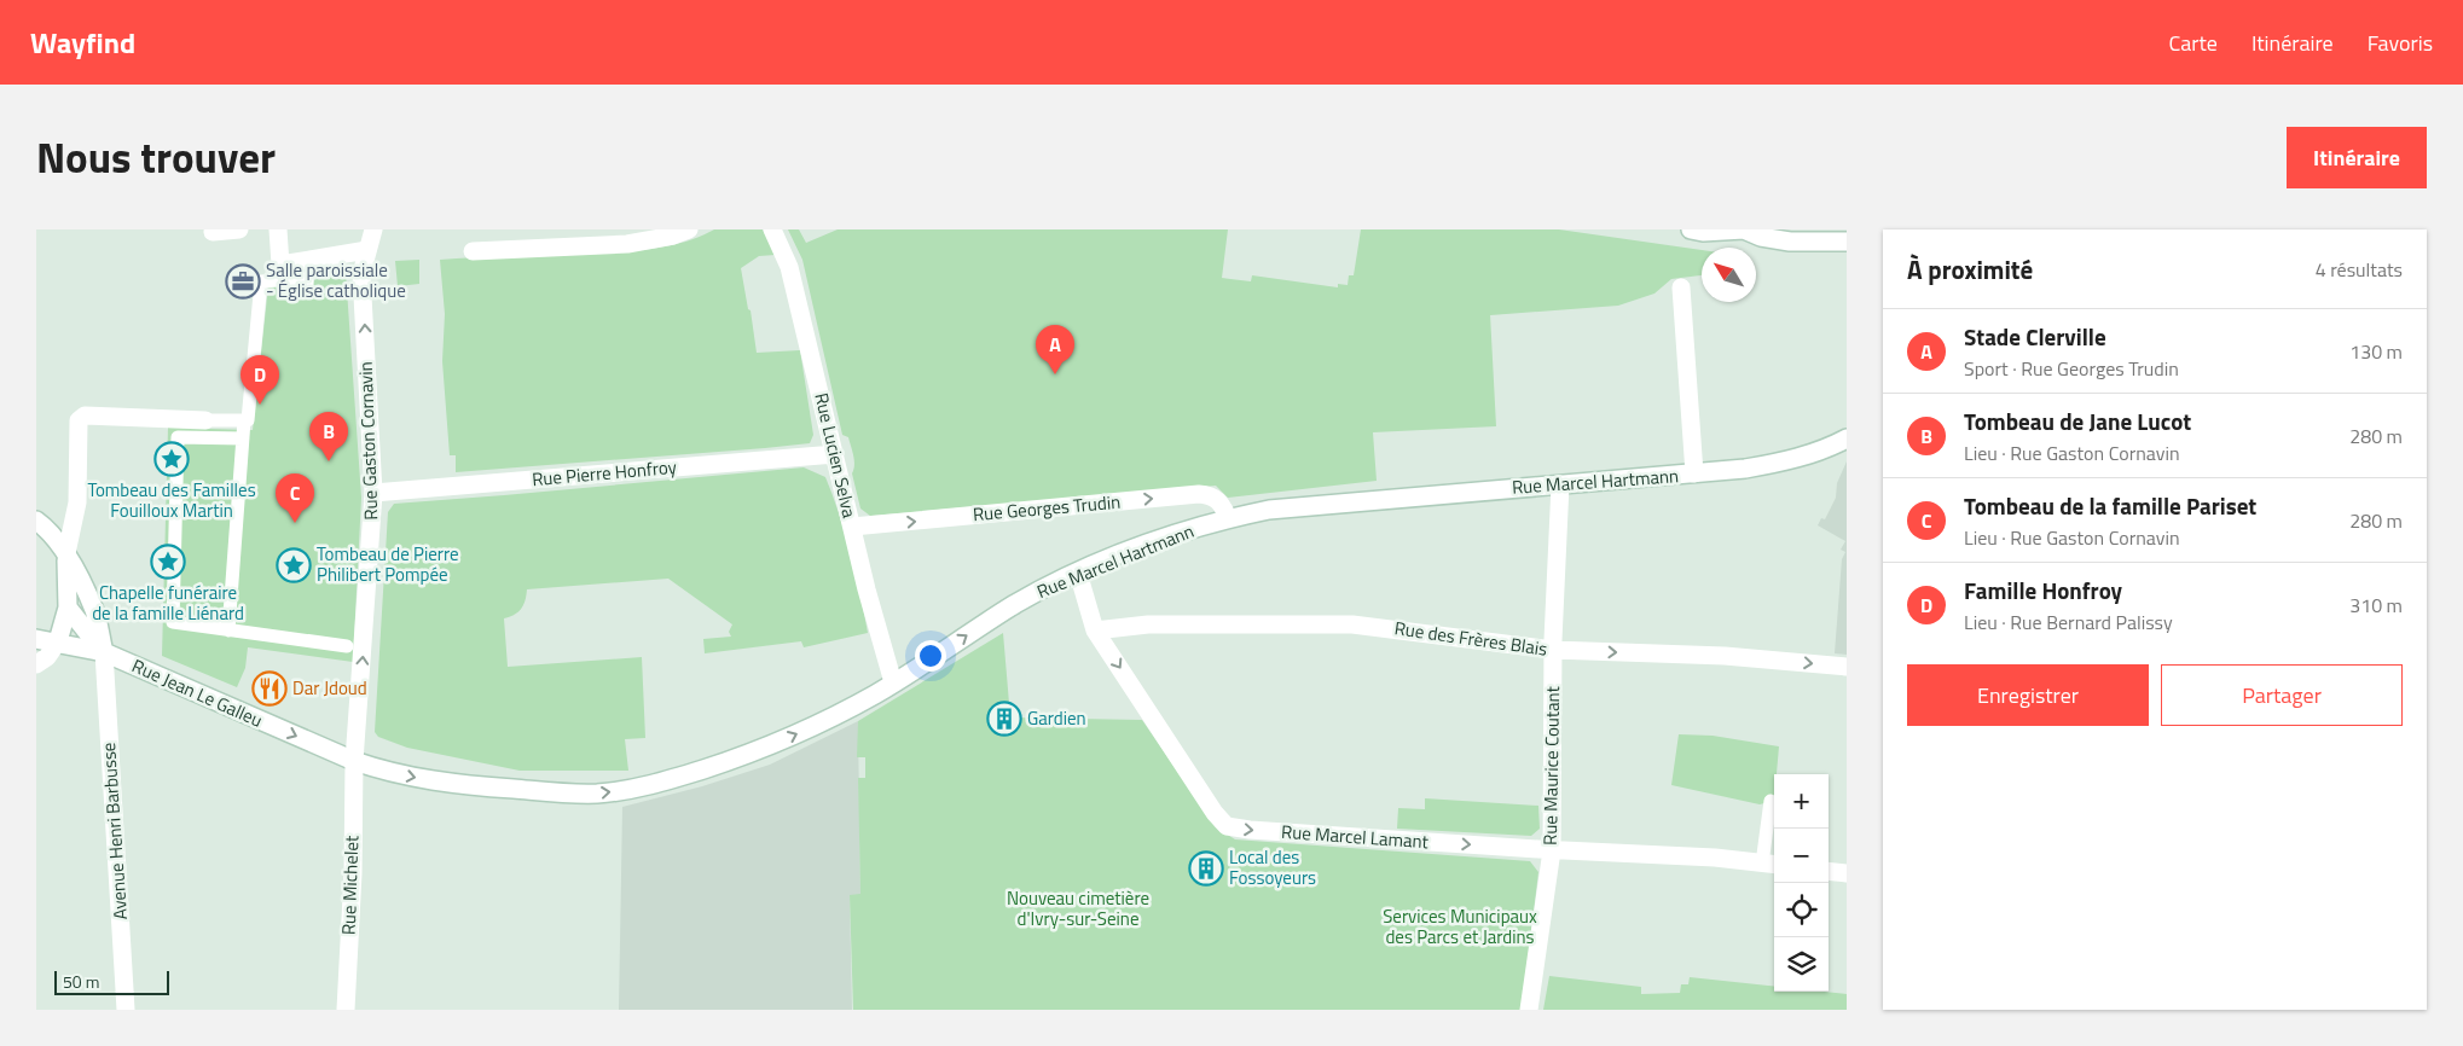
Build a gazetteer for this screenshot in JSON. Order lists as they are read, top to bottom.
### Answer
{
  "streets": {
    "street": [
      "Rue Gaston Cornavin",
      "Rue Lucien Selva",
      "Rue Pierre Honfroy",
      "Rue Marcel Hartmann",
      "Rue Georges Trudin",
      "Rue des Frères Blais",
      "Rue Jean Le Galleu",
      "Rue Maurice Coutant",
      "Avenue Henri Barbusse",
      "Rue Marcel Lamant",
      "Rue Michelet"
    ]
  },
  "crossings": [
    ["Rue Gaston Cornavin", "Rue Pierre Honfroy"],
    ["Rue Gaston Cornavin", "Rue Marcel Hartmann"],
    ["Rue Gaston Cornavin", "Rue Jean Le Galleu"],
    ["Rue Gaston Cornavin", "Rue Michelet"],
    ["Rue Lucien Selva", "Rue Pierre Honfroy"],
    ["Rue Lucien Selva", "Rue Marcel Hartmann"],
    ["Rue Lucien Selva", "Rue Georges Trudin"],
    ["Rue Marcel Hartmann", "Rue Georges Trudin"],
    ["Rue Marcel Hartmann", "Rue Jean Le Galleu"],
    ["Rue Marcel Hartmann", "Rue Maurice Coutant"],
    ["Rue Marcel Hartmann", "Rue Marcel Lamant"],
    ["Rue Marcel Hartmann", "Rue Michelet"],
    ["Rue des Frères Blais", "Rue Maurice Coutant"],
    ["Rue des Frères Blais", "Rue Marcel Lamant"],
    ["Rue Jean Le Galleu", "Avenue Henri Barbusse"],
    ["Rue Jean Le Galleu", "Rue Michelet"],
    ["Rue Maurice Coutant", "Rue Marcel Lamant"]
  ],
  "one_way": [
    "Rue Marcel Hartmann",
    "Rue Georges Trudin",
    "Rue des Frères Blais",
    "Rue Marcel Lamant"
  ],
  "parks": ["Nouveau cimetière d'Ivry-sur-Seine", "Services Municipaux des Parcs et Jardins"],
  "places": {
    "office": ["Salle paroissiale - Église catholique"],
    "place": ["Tombeau des Familles Fouilloux Martin", "Chapelle funéraire de la famille Liénard", "Tombeau de Pierre Philibert Pompée"],
    "restaurant": ["Dar Jdoud"],
    "building": ["Gardien", "Local des Fossoyeurs"]
  },
  "scale_bar": "50 m",
  "north": "top left",
  "page": {
    "header": "Wayfind",
    "nav": ["Carte", "Itinéraire", "Favoris"],
    "title": "Nous trouver",
    "buttons": [
      "Itinéraire",
      ["Enregistrer", "Partager"]
    ],
    "heading": ["À proximité", "4 résultats"],
    "list": [
      {
        "mark": "A",
        "name": "Stade Clerville",
        "note": "Sport · Rue Georges Trudin",
        "value": "130 m"
      },
      {
        "mark": "B",
        "name": "Tombeau de Jane Lucot",
        "note": "Lieu · Rue Gaston Cornavin",
        "value": "280 m"
      },
      {
        "mark": "C",
        "name": "Tombeau de la famille Pariset",
        "note": "Lieu · Rue Gaston Cornavin",
        "value": "280 m"
      },
      {
        "mark": "D",
        "name": "Famille Honfroy",
        "note": "Lieu · Rue Bernard Palissy",
        "value": "310 m"
      }
    ],
    "pins": [
      "A",
      "D",
      "B",
      "C"
    ],
    "map_buttons": ["+", "−"],
    "scale": "50 m"
  }
}
